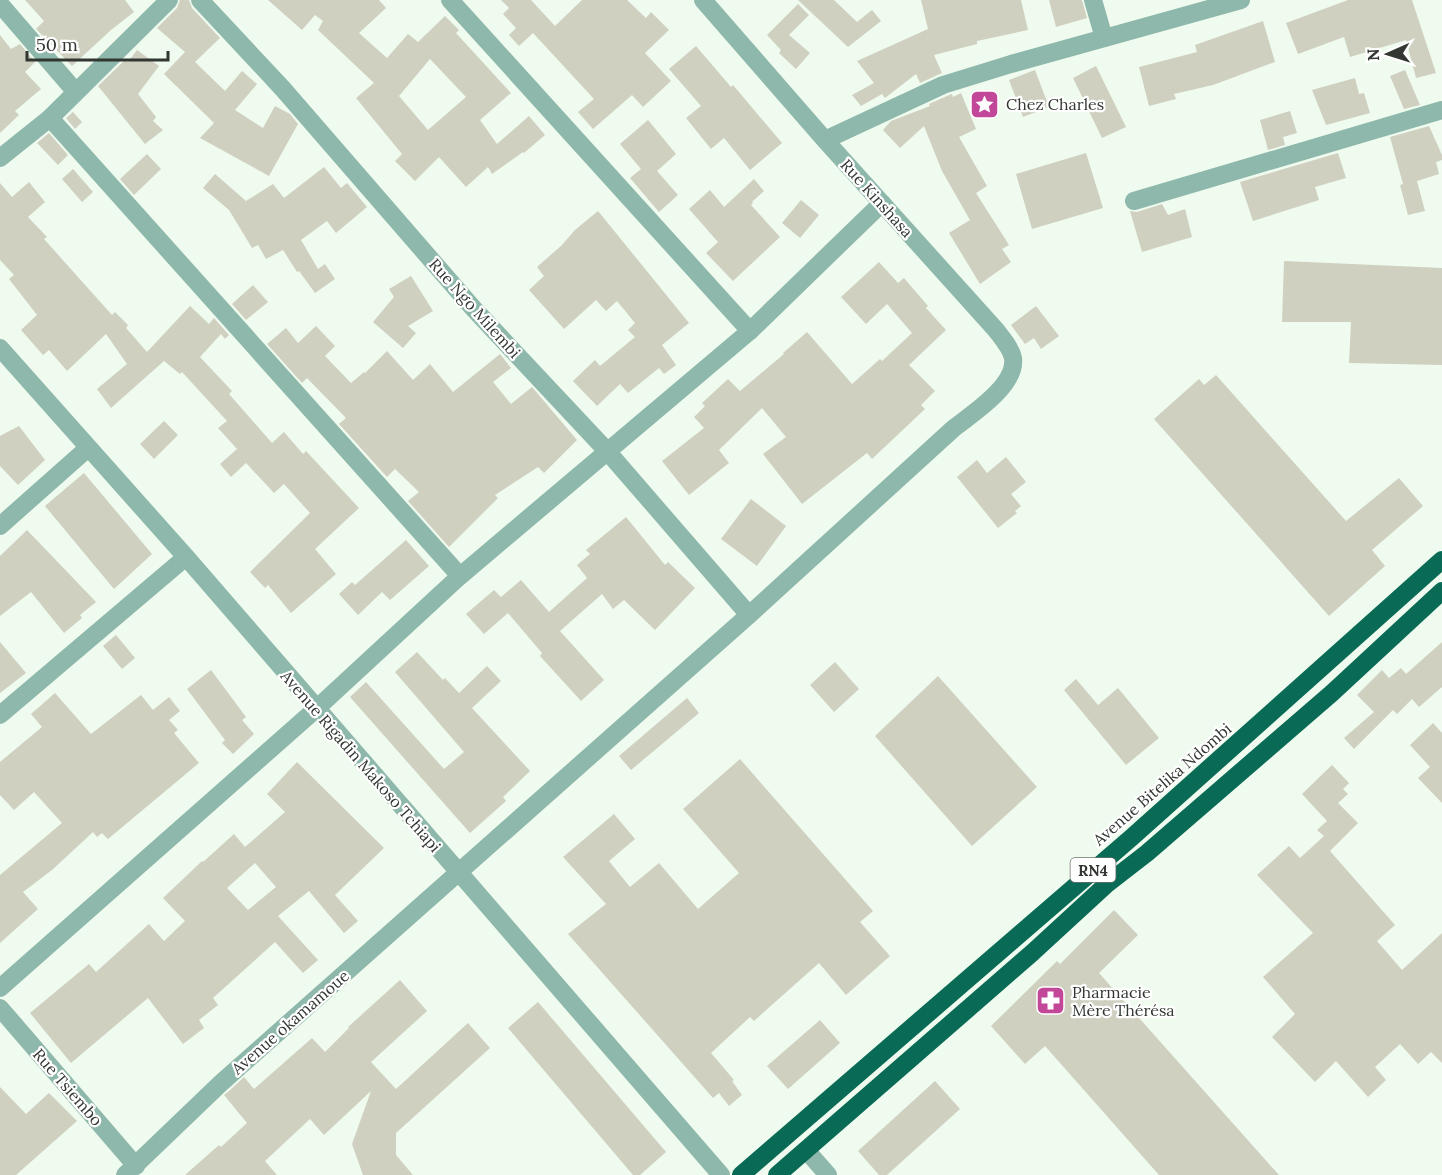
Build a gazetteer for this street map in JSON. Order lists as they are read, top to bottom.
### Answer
{
  "streets": {
    "highway": ["Avenue Bitelika Ndombi", "RN4"],
    "street": [
      "Rue Kinshasa",
      "Rue Ngo Milembi",
      "Avenue Rigadin Makoso Tchiapi",
      "Avenue okamamoue",
      "Rue Tsiembo"
    ]
  },
  "crossings": [
    ["Rue Kinshasa", "Avenue okamamoue"],
    ["Rue Ngo Milembi", "Avenue okamamoue"],
    ["Avenue Rigadin Makoso Tchiapi", "Avenue okamamoue"],
    ["Avenue okamamoue", "Rue Tsiembo"]
  ],
  "places": {
    "place": ["Chez Charles"],
    "pharmacy": ["Pharmacie Mère Thérésa"]
  },
  "scale_bar": "50 m",
  "north": "left"
}
